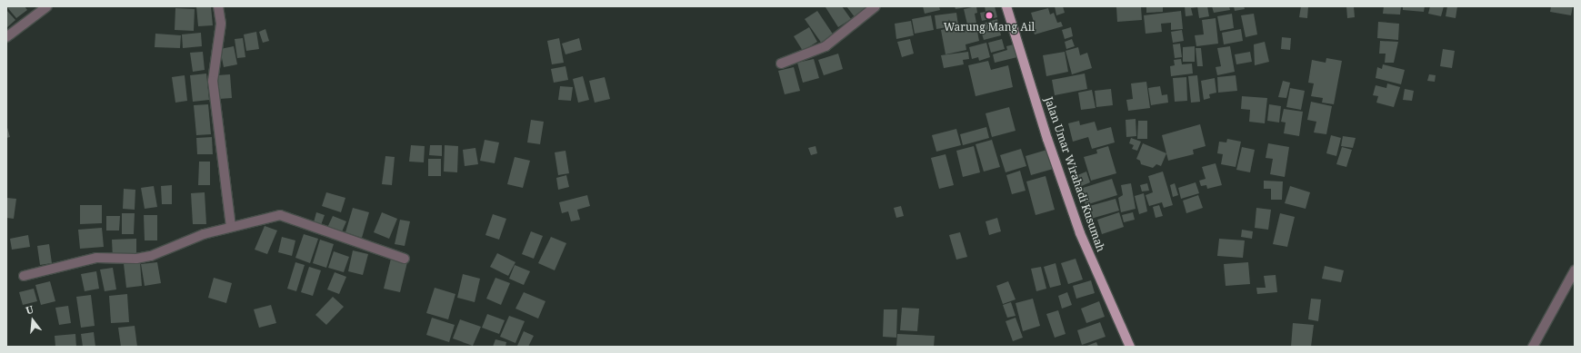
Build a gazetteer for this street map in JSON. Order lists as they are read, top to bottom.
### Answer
{
  "streets": {
    "main road": ["Jalan Umar Wirahadi Kusumah"]
  },
  "places": ["Warung Mang Ail"],
  "north": "top"
}
